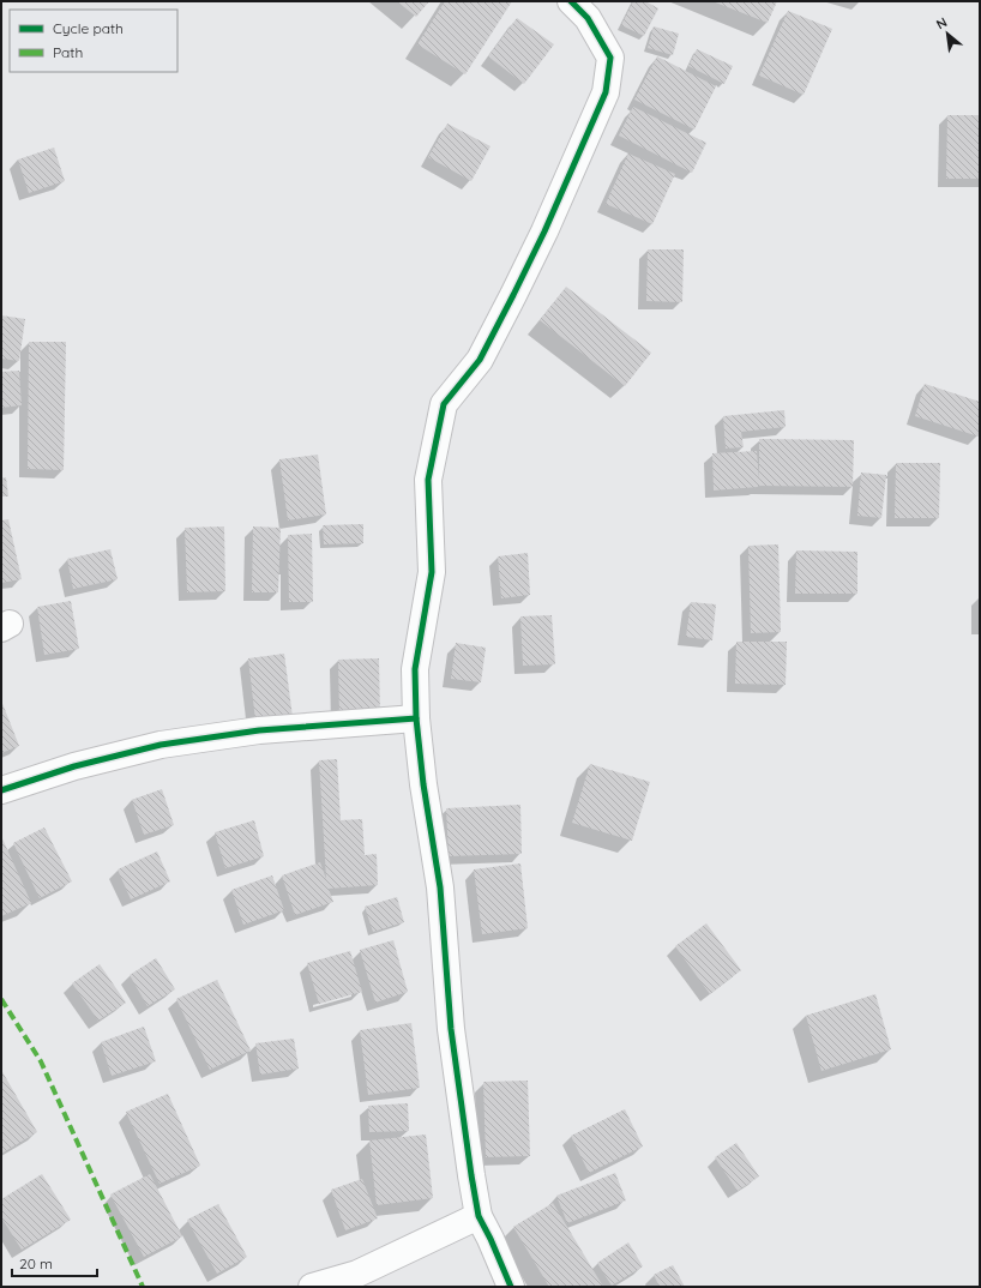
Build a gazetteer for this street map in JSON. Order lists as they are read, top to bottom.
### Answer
{
  "legend": ["Cycle path", "Path"],
  "scale_bar": "20 m",
  "north": "top left"
}
